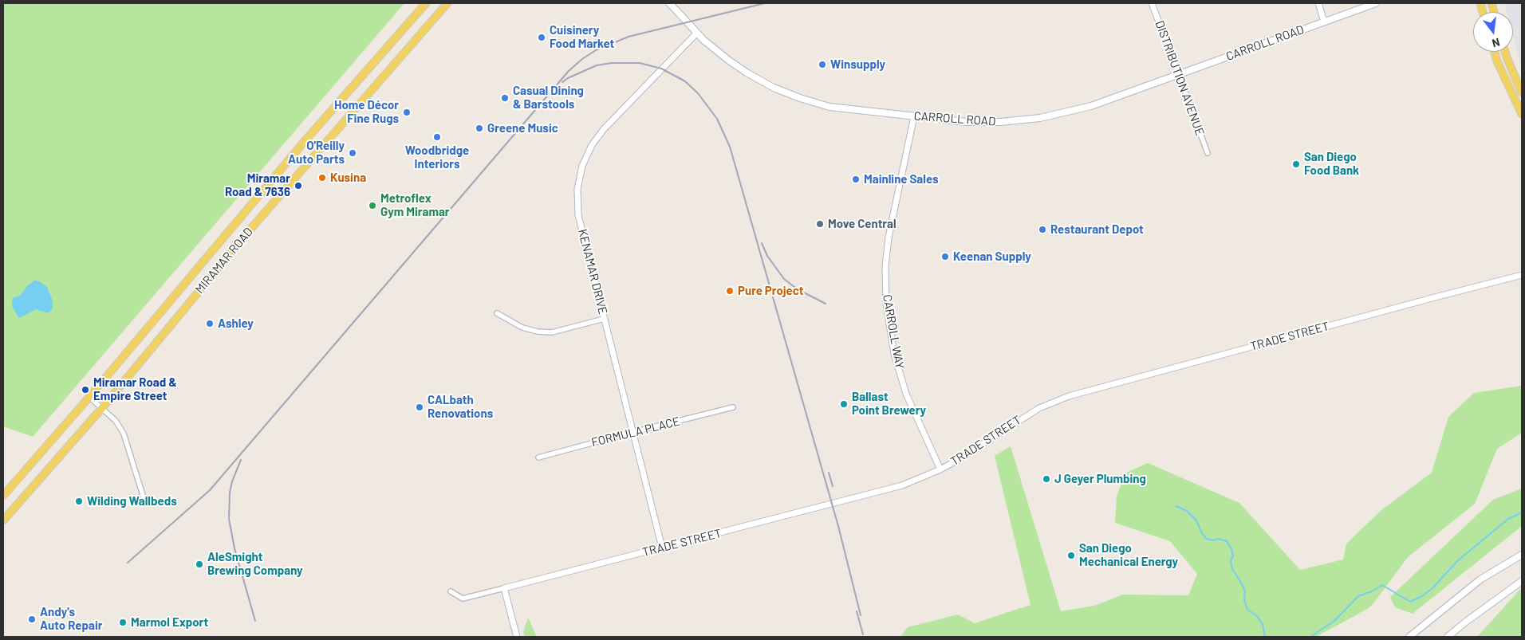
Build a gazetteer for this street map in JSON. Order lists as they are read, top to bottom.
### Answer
{
  "streets": {
    "main road": ["CARROLL ROAD", "MIRAMAR ROAD"],
    "street": [
      "DISTRIBUTION AVENUE",
      "KENAMAR DRIVE",
      "CARROLL WAY",
      "TRADE STREET",
      "FORMULA PLACE"
    ]
  },
  "crossings": [
    ["CARROLL ROAD", "DISTRIBUTION AVENUE"],
    ["CARROLL ROAD", "KENAMAR DRIVE"],
    ["CARROLL ROAD", "CARROLL WAY"],
    ["KENAMAR DRIVE", "TRADE STREET"],
    ["KENAMAR DRIVE", "FORMULA PLACE"],
    ["CARROLL WAY", "TRADE STREET"]
  ],
  "places": [
    "Cuisinery Food Market",
    "Winsupply",
    "Casual Dining & Barstools",
    "Home Décor Fine Rugs",
    "Greene Music",
    "Woodbridge Interiors",
    "O'Reilly Auto Parts",
    "San Diego Food Bank",
    "Kusina",
    "Mainline Sales",
    "Miramar Road & 7636",
    "Metroflex Gym Miramar",
    "Move Central",
    "Restaurant Depot",
    "Keenan Supply",
    "Pure Project",
    "Ashley",
    "Miramar Road & Empire Street",
    "Ballast Point Brewery",
    "CALbath Renovations",
    "J Geyer Plumbing",
    "Wilding Wallbeds",
    "San Diego Mechanical Energy",
    "AleSmight Brewing Company",
    "Andy's Auto Repair",
    "Marmol Export"
  ],
  "north": "bottom"
}
